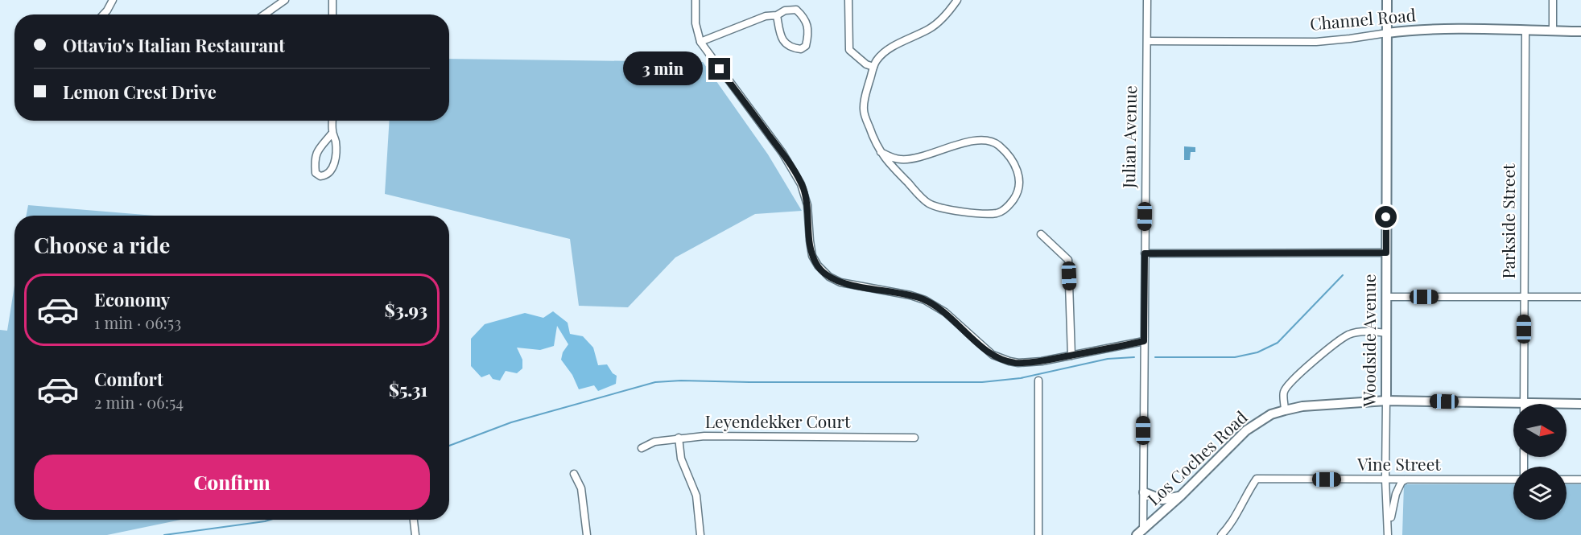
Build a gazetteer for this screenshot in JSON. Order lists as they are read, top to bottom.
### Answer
{
  "streets": {
    "main road": ["Channel Road", "Woodside Avenue", "Los Coches Road"],
    "street": [
      "Julian Avenue",
      "Parkside Street",
      "Leyendekker Court",
      "Vine Street"
    ]
  },
  "crossings": [
    ["Channel Road", "Julian Avenue"],
    ["Channel Road", "Parkside Street"],
    ["Channel Road", "Woodside Avenue"],
    ["Julian Avenue", "Los Coches Road"],
    ["Woodside Avenue", "Los Coches Road"],
    ["Woodside Avenue", "Vine Street"]
  ],
  "north": "right",
  "page": {
    "banner": ["Ottavio's Italian Restaurant", "Lemon Crest Drive"],
    "bubble": "3 min",
    "heading": "Choose a ride",
    "list": [
      {
        "name": "Economy",
        "note": "1 min · 06:53",
        "value": "$3.93"
      },
      {
        "name": "Comfort",
        "note": "2 min · 06:54",
        "value": "$5.31"
      }
    ],
    "buttons": "Confirm"
  }
}
